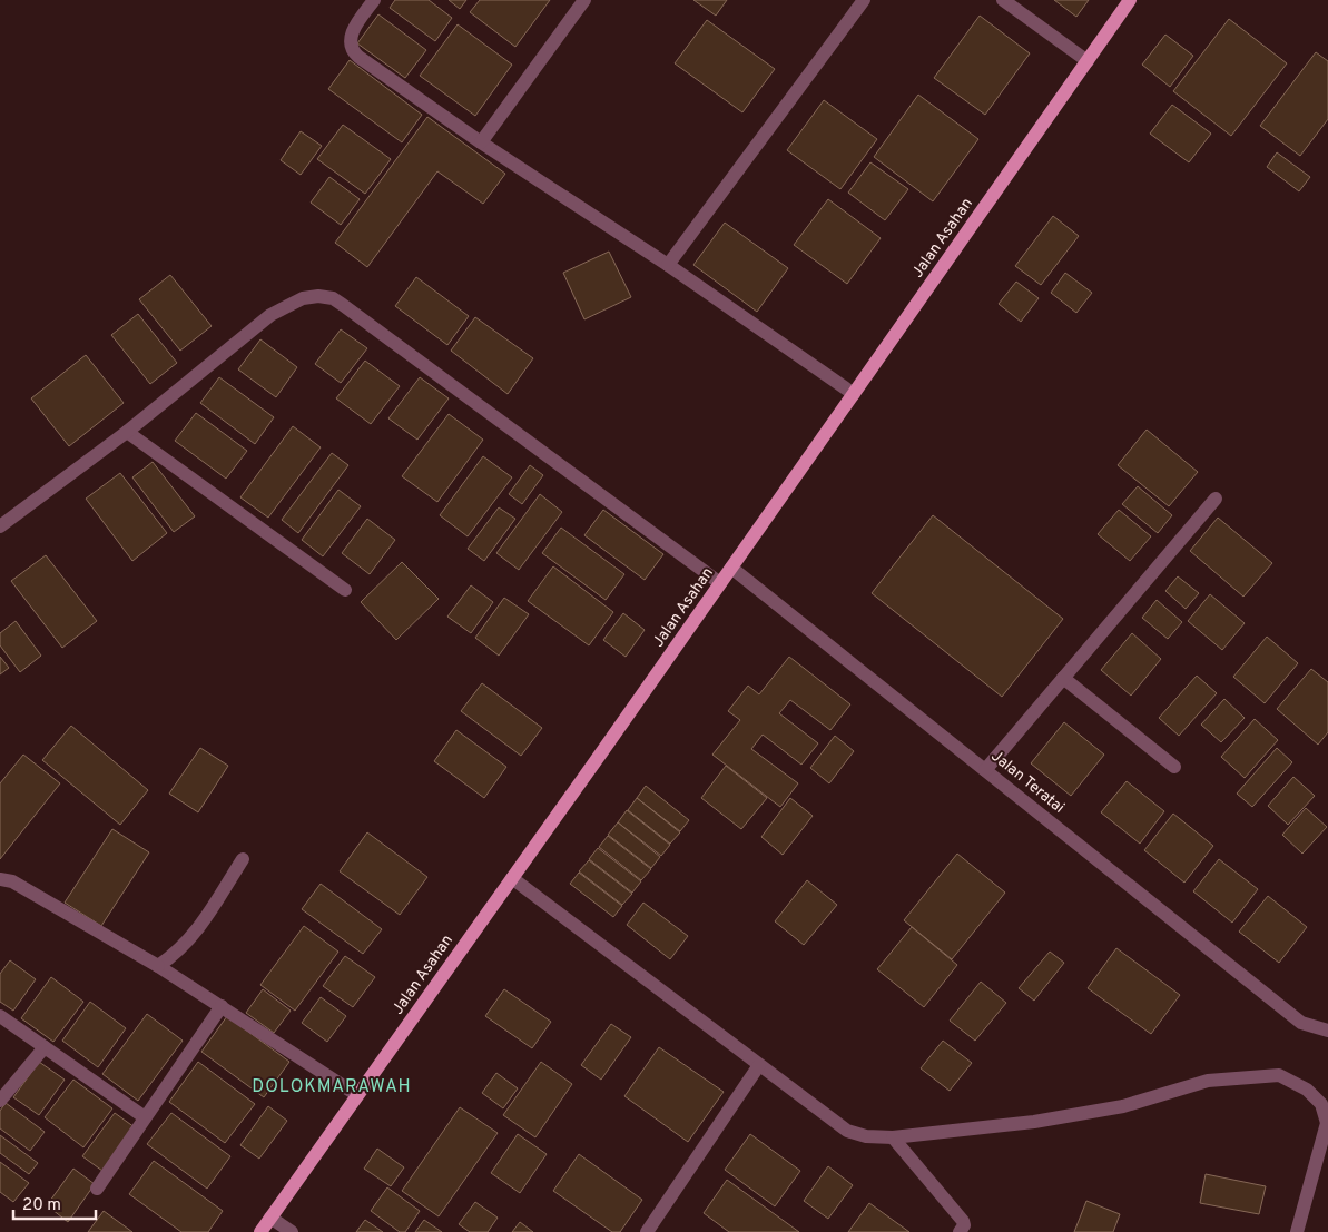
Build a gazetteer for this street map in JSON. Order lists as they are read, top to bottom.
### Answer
{
  "streets": {
    "main road": ["Jalan Asahan"],
    "street": ["Jalan Teratai"]
  },
  "crossings": [
    ["Jalan Asahan", "Jalan Teratai"]
  ],
  "districts": ["DOLOKMARAWAH"],
  "scale_bar": "20 m"
}
